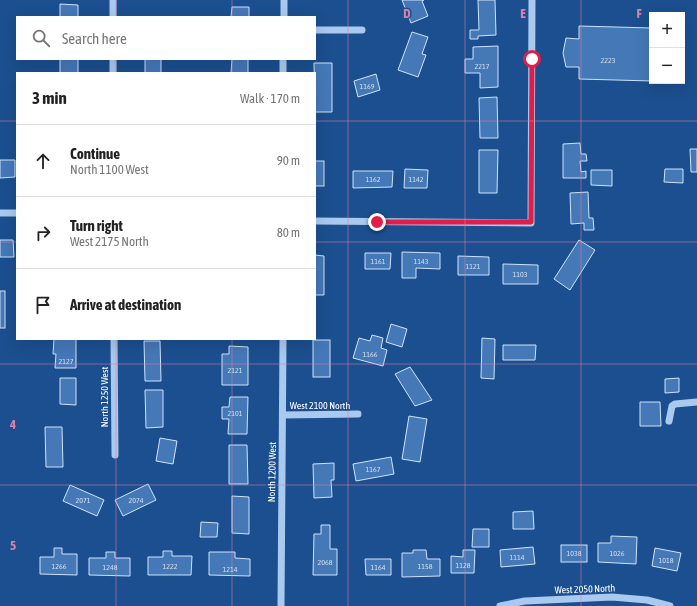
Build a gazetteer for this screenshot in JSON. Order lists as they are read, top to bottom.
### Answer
{
  "streets": {
    "street": [
      "North 1250 West",
      "West 2100 North",
      "North 1200 West",
      "West 2050 North"
    ]
  },
  "crossings": [
    ["West 2100 North", "North 1200 West"]
  ],
  "house_numbers": [
    "2223",
    "2217",
    "1169",
    "1162",
    "1142",
    "1161",
    "1143",
    "1121",
    "1103",
    "1166",
    "2127",
    "2121",
    "2101",
    "1167",
    "2071",
    "2074",
    "1038",
    "1026",
    "1114",
    "1018",
    "2068",
    "1128",
    "1266",
    "1222",
    "1158",
    "1248",
    "1164",
    "1214"
  ],
  "page": {
    "map_buttons": ["+", "−"],
    "search": "Search here",
    "heading": ["3 min", "Walk · 170 m"],
    "list": [
      ["Continue", "North 1100 West", "90 m"],
      ["Turn right", "West 2175 North", "80 m"],
      "Arrive at destination"
    ]
  },
  "grid": {
    "columns": ["D", "E", "F"],
    "rows": ["4", "5"]
  }
}
